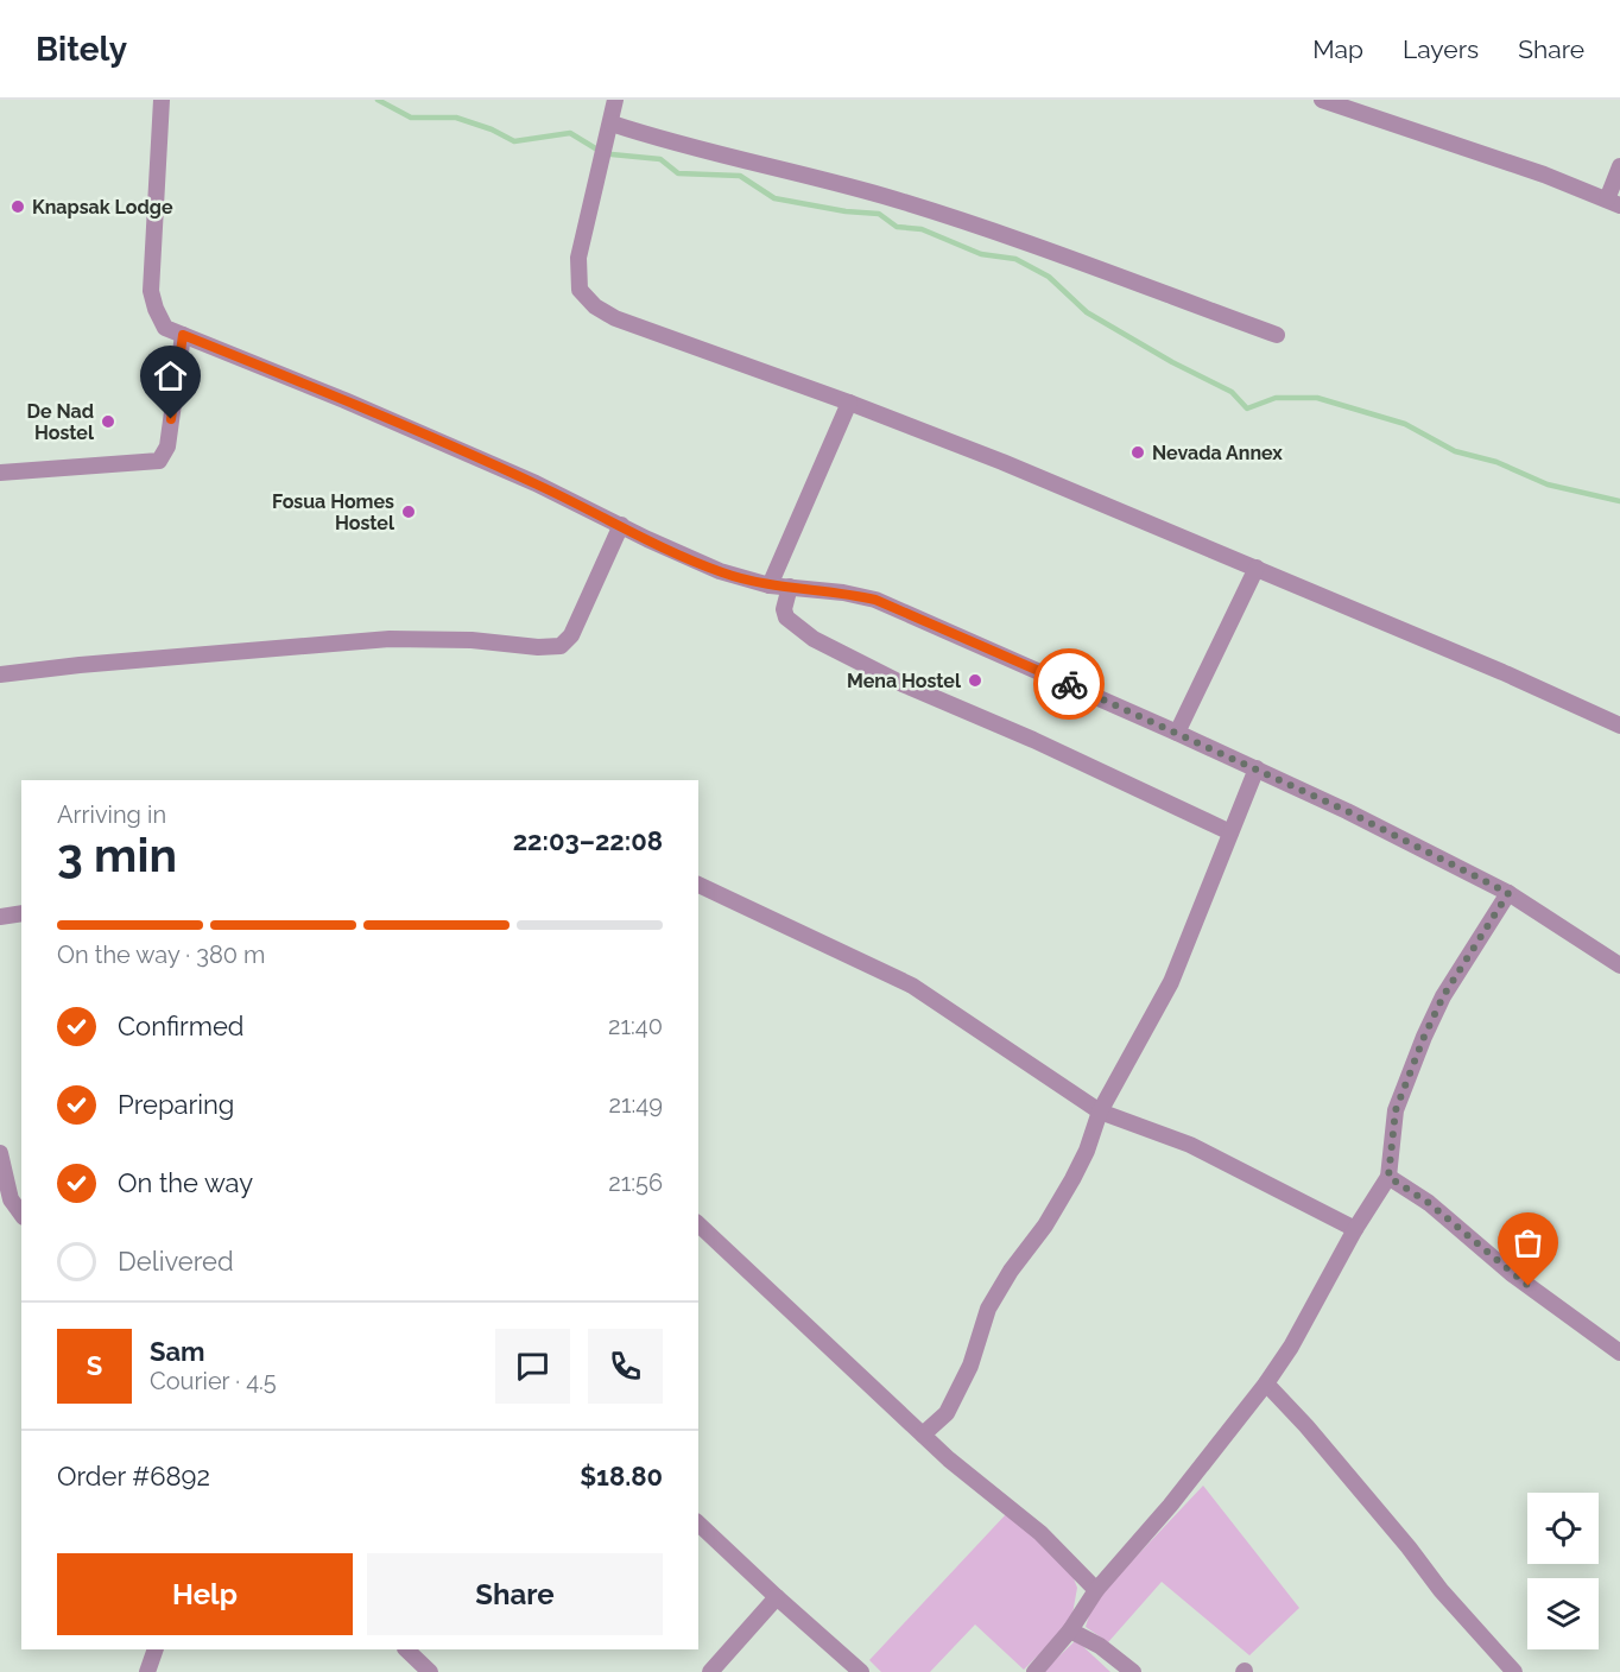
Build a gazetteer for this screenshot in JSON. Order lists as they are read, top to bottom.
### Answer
{
  "places": [
    "Knapsak Lodge",
    "De Nad Hostel",
    "Nevada Annex",
    "Fosua Homes Hostel",
    "Mena Hostel"
  ],
  "page": {
    "header": "Bitely",
    "nav": ["Map", "Layers", "Share"],
    "heading": ["3 min", "Arriving in", "22:03–22:08"],
    "panel": [
      "Sam",
      "Courier · 4.5",
      "Order #6892",
      "$18.80"
    ],
    "bar": "On the way · 380 m",
    "list": [
      ["Confirmed", "21:40"],
      ["Preparing", "21:49"],
      ["On the way", "21:56"],
      "Delivered"
    ],
    "round": "S",
    "buttons": ["Help", "Share"]
  }
}
